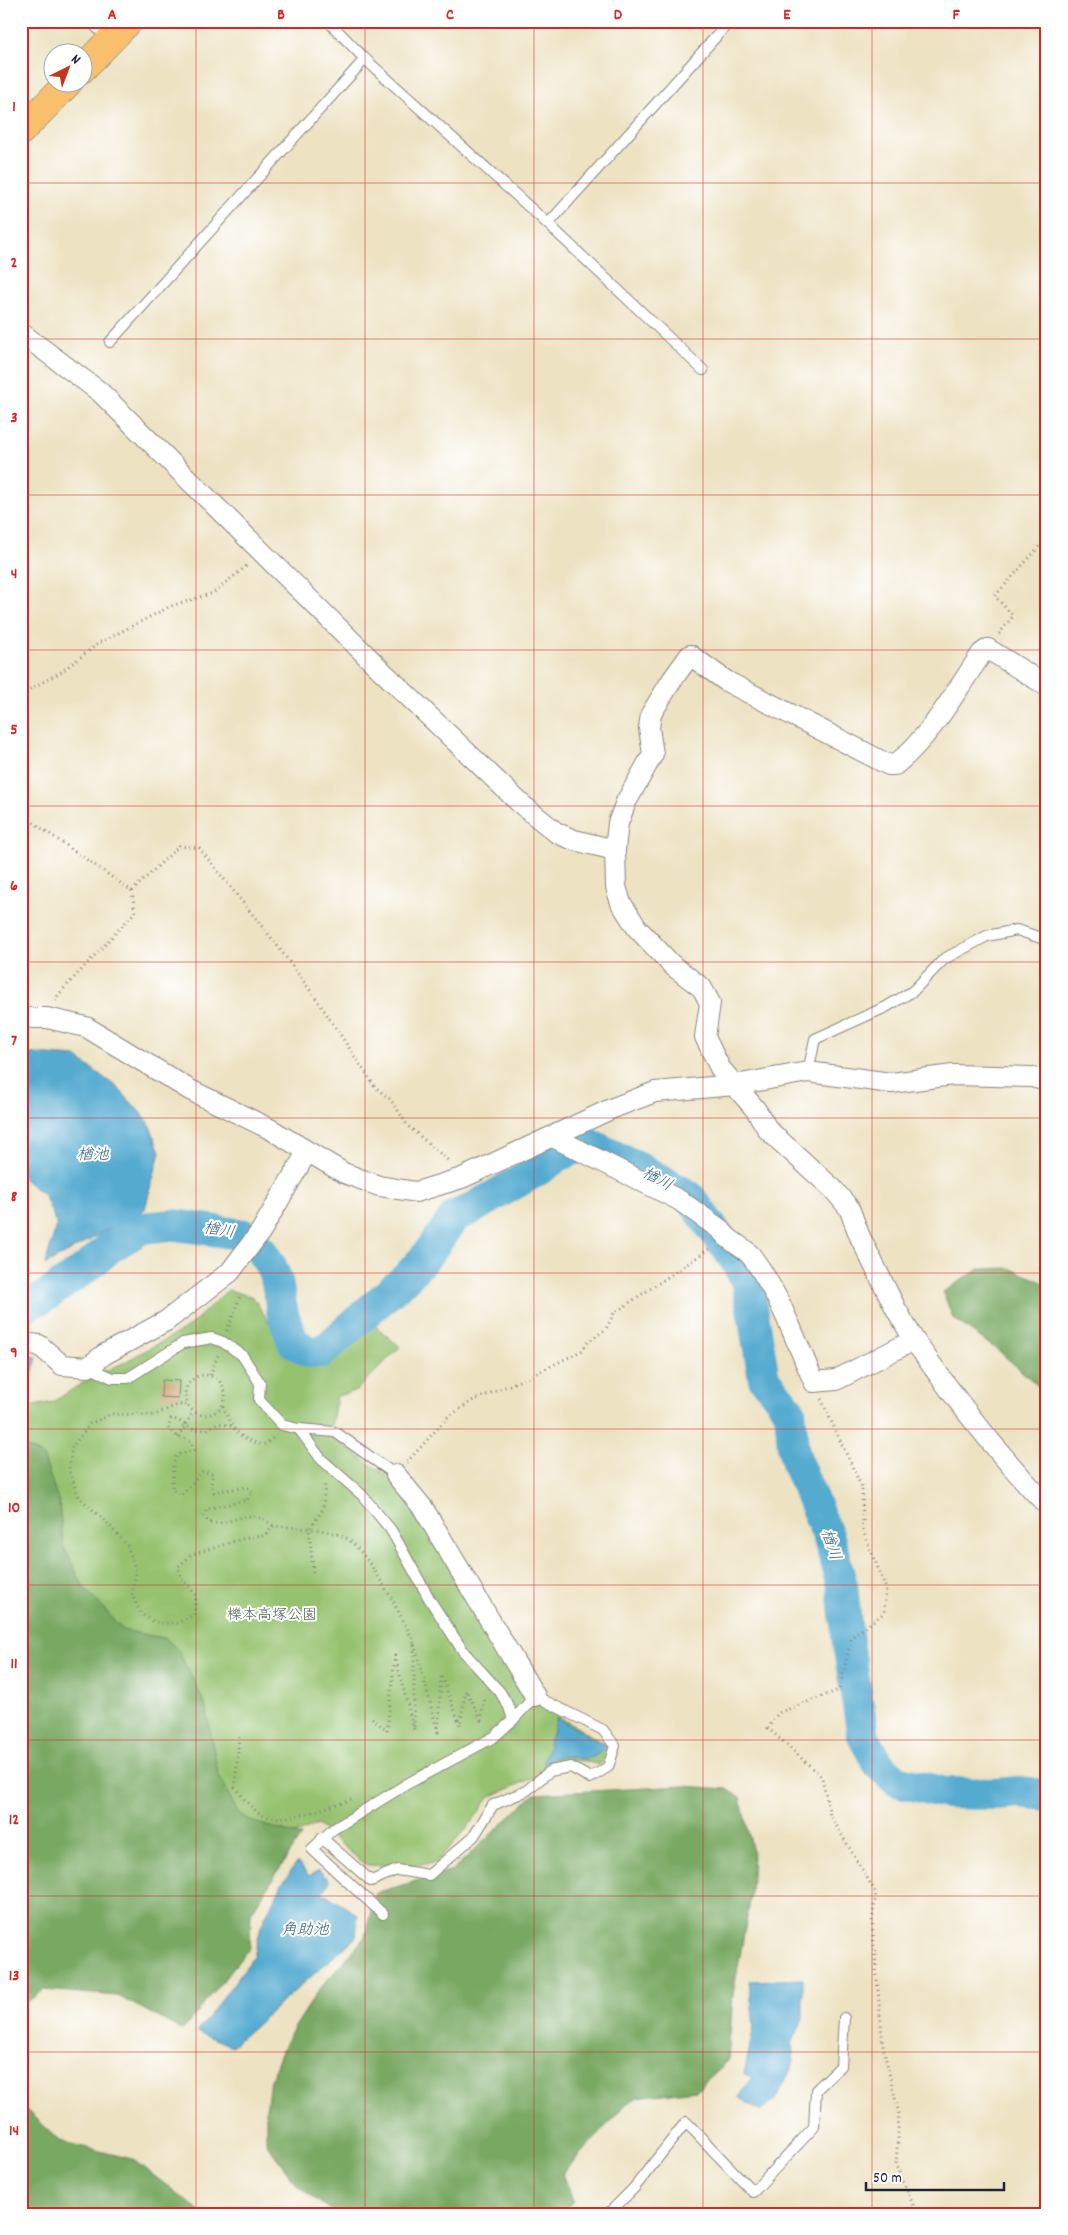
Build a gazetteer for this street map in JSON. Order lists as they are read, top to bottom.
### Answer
{
  "water": ["楢池", "楢川", "角助池"],
  "parks": ["櫟本高塚公園"],
  "scale_bar": "50 m",
  "north": "top right",
  "grid": {
    "columns": [
      "A",
      "B",
      "C",
      "D",
      "E",
      "F"
    ],
    "rows": [
      "1",
      "2",
      "3",
      "4",
      "5",
      "6",
      "7",
      "8",
      "9",
      "10",
      "11",
      "12",
      "13",
      "14"
    ]
  }
}
